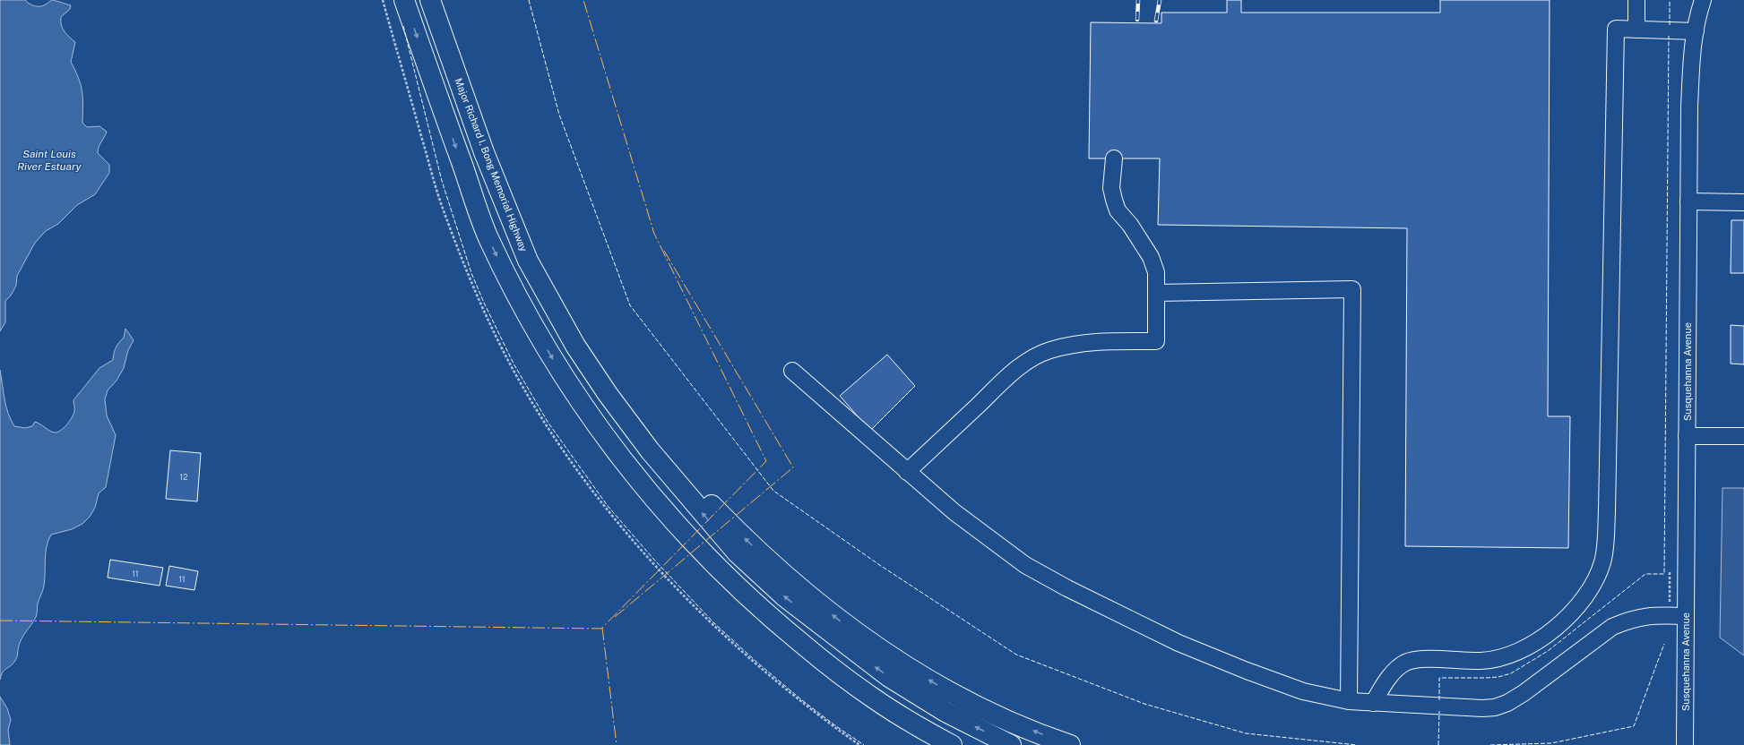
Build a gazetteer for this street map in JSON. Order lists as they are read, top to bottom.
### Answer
{
  "streets": {
    "highway": ["Major Richard I. Bong Memorial Highway"],
    "street": ["Susquehanna Avenue"]
  },
  "water": ["Saint Louis River Estuary"],
  "house_numbers": ["12", "11", "11"]
}
